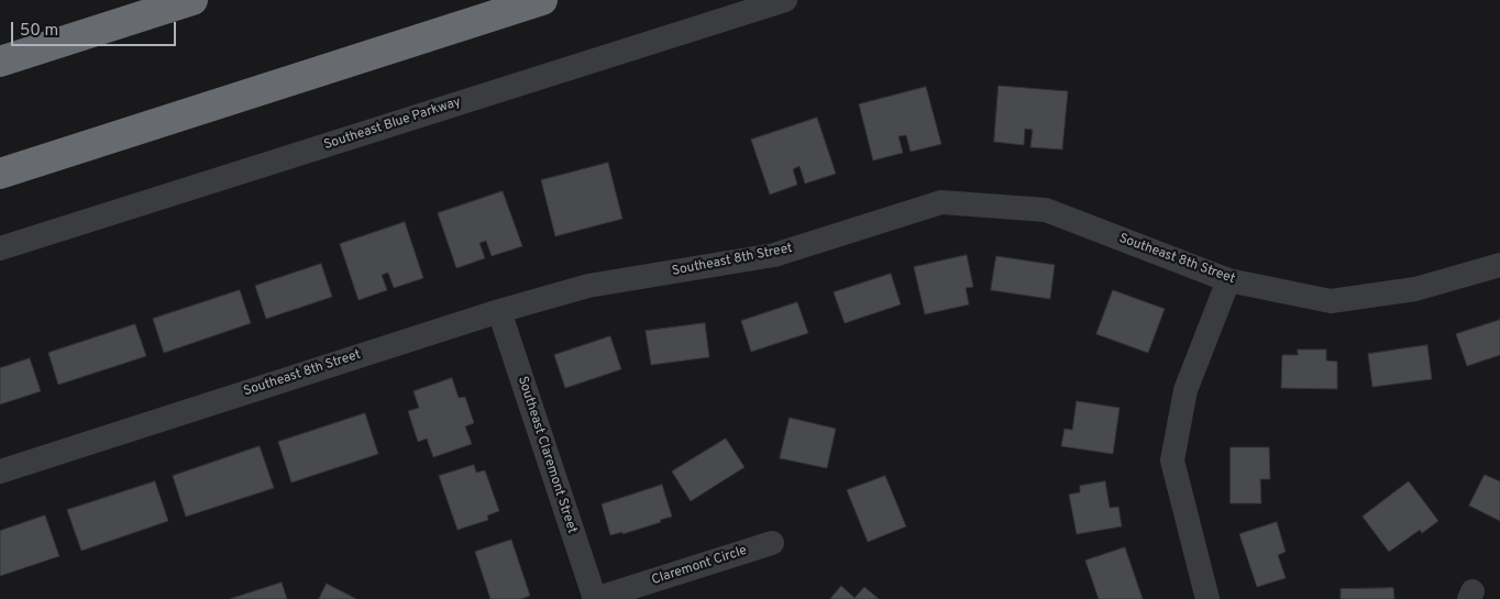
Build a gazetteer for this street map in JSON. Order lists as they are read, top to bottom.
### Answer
{
  "streets": {
    "street": [
      "Southeast Blue Parkway",
      "Southeast 8th Street",
      "Southeast Claremont Street",
      "Claremont Circle"
    ]
  },
  "crossings": [
    ["Southeast 8th Street", "Southeast Claremont Street"],
    ["Southeast Claremont Street", "Claremont Circle"]
  ],
  "scale_bar": "50 m"
}
